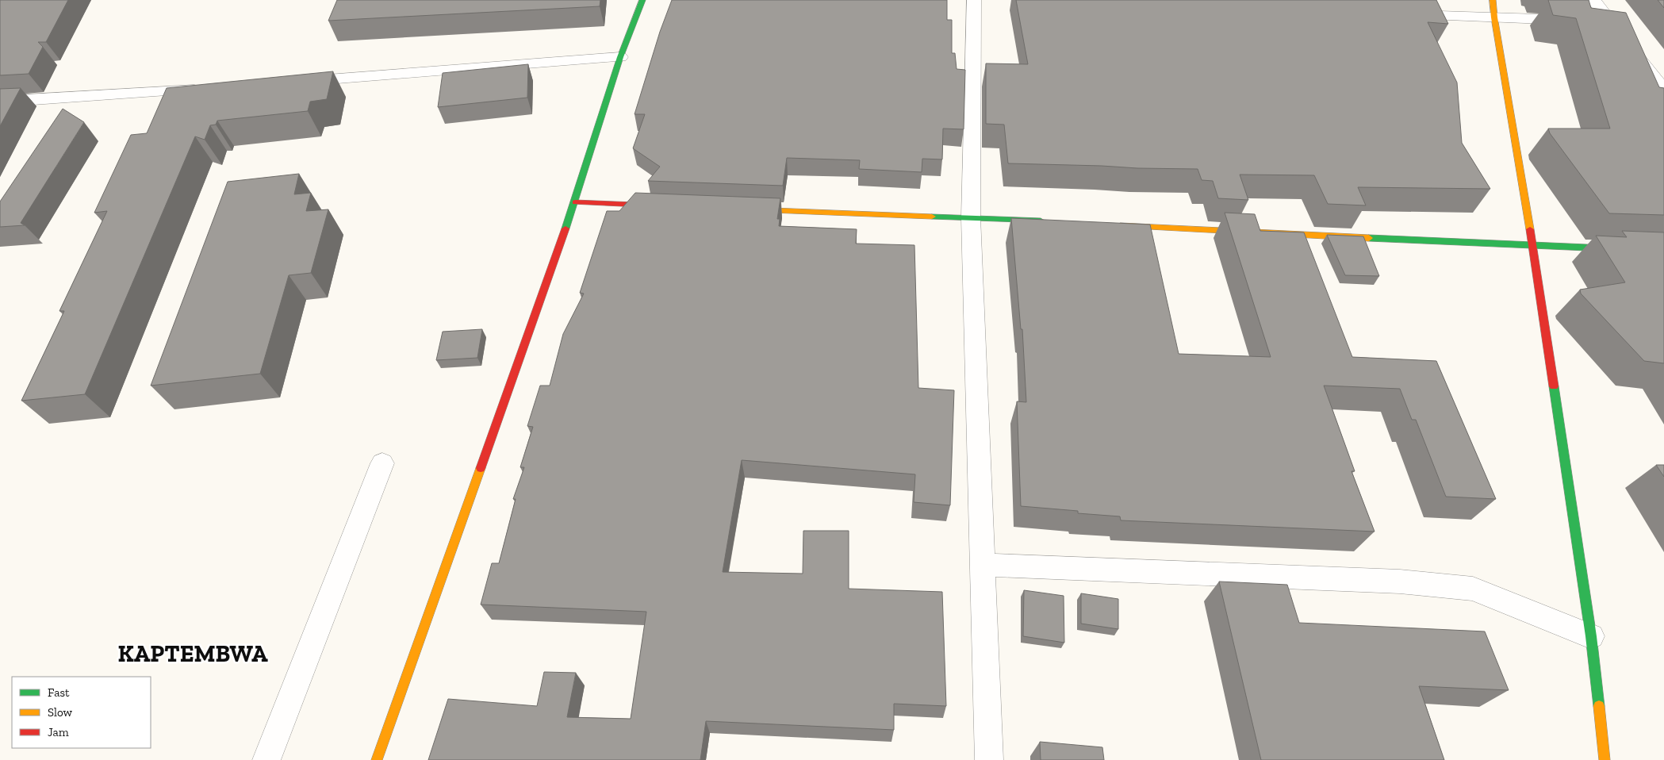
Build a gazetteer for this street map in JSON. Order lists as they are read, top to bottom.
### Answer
{
  "districts": ["KAPTEMBWA"],
  "legend": ["Fast", "Slow", "Jam"]
}
